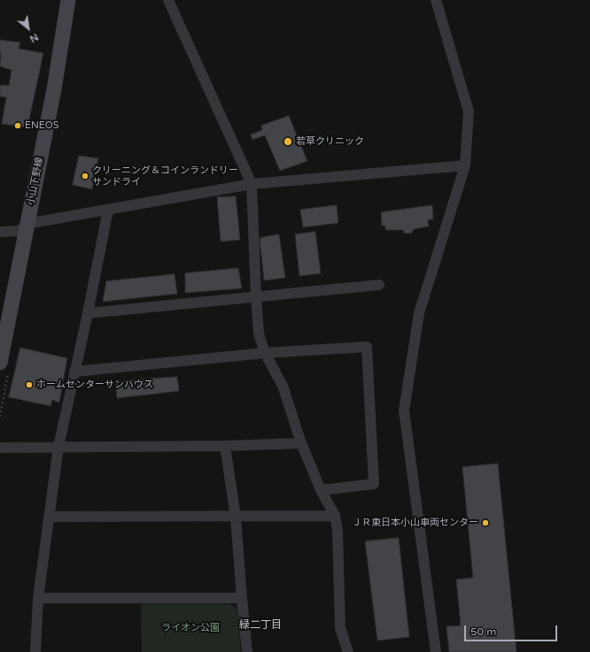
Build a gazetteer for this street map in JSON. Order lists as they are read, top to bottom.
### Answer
{
  "streets": {
    "main road": ["小山下野線"]
  },
  "districts": ["緑二丁目"],
  "parks": ["ライオン公園"],
  "places": [
    "ENEOS",
    "若草クリニック",
    "クリーニング＆コインランドリー サンドライ",
    "ホームセンターサンハウス",
    "ＪＲ東日本小山車両センター"
  ],
  "scale_bar": "50 m",
  "north": "bottom right"
}
